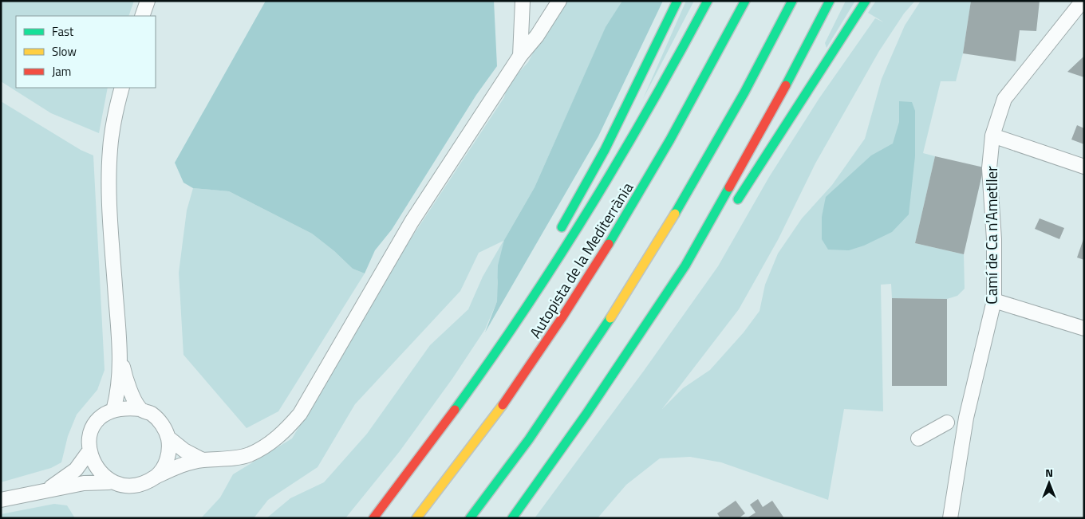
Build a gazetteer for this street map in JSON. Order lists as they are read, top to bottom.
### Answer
{
  "streets": {
    "highway": ["Autopista de la Mediterrània"],
    "street": ["Camí de Ca n'Ametller"]
  },
  "legend": ["Fast", "Slow", "Jam"],
  "north": "top"
}
